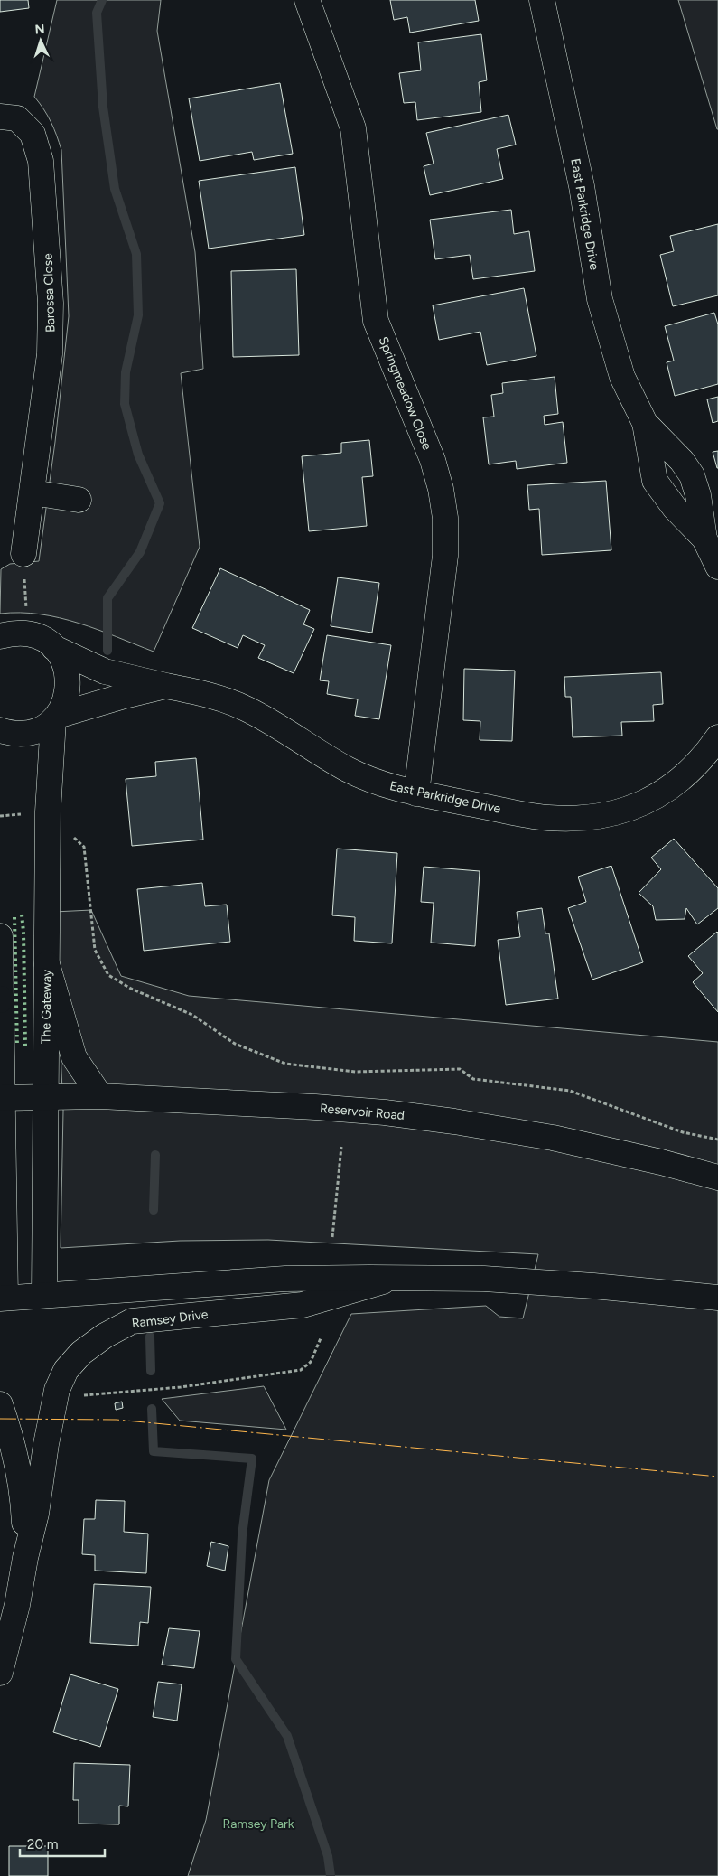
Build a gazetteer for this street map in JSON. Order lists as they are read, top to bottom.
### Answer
{
  "streets": {
    "street": [
      "East Parkridge Drive",
      "Barossa Close",
      "Springmeadow Close",
      "The Gateway",
      "Reservoir Road",
      "Ramsey Drive"
    ]
  },
  "crossings": [
    ["East Parkridge Drive", "Springmeadow Close"],
    ["East Parkridge Drive", "The Gateway"],
    ["The Gateway", "Reservoir Road"]
  ],
  "parks": ["Ramsey Park"],
  "scale_bar": "20 m",
  "north": "top"
}
